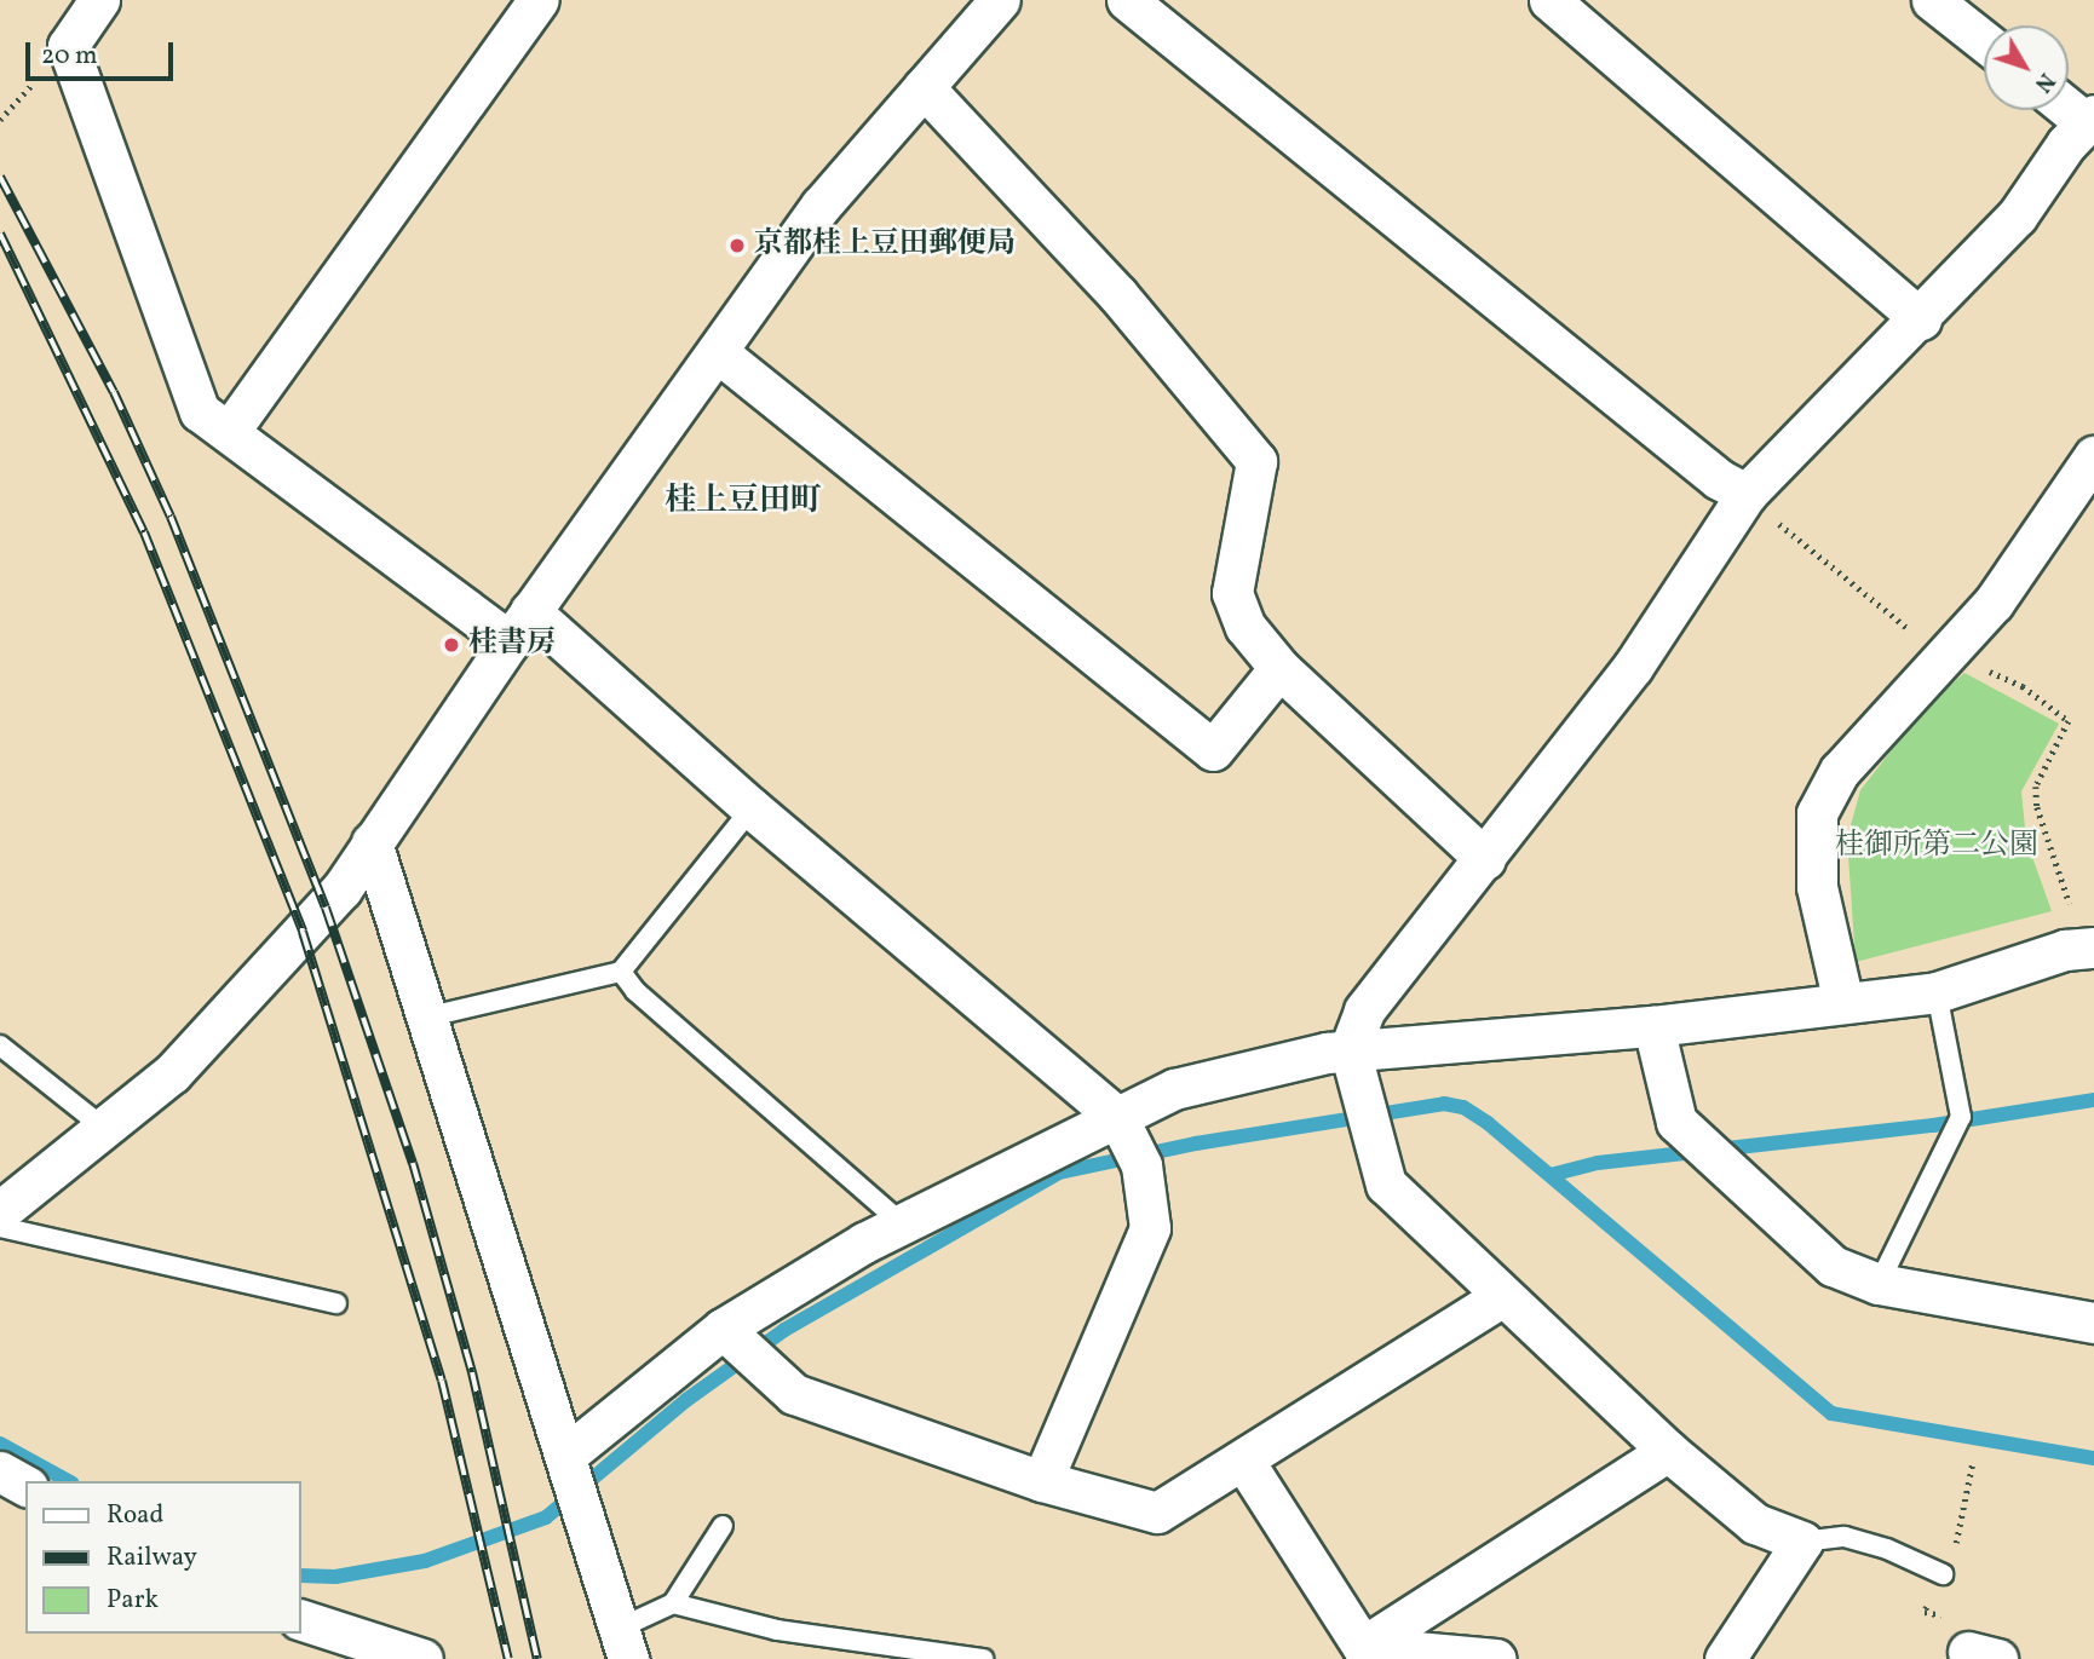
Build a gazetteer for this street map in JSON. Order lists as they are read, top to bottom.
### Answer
{
  "districts": ["桂上豆田町"],
  "parks": ["桂御所第二公園"],
  "places": ["京都桂上豆田郵便局", "桂書房"],
  "legend": ["Road", "Railway", "Park"],
  "scale_bar": "20 m",
  "north": "bottom right"
}
